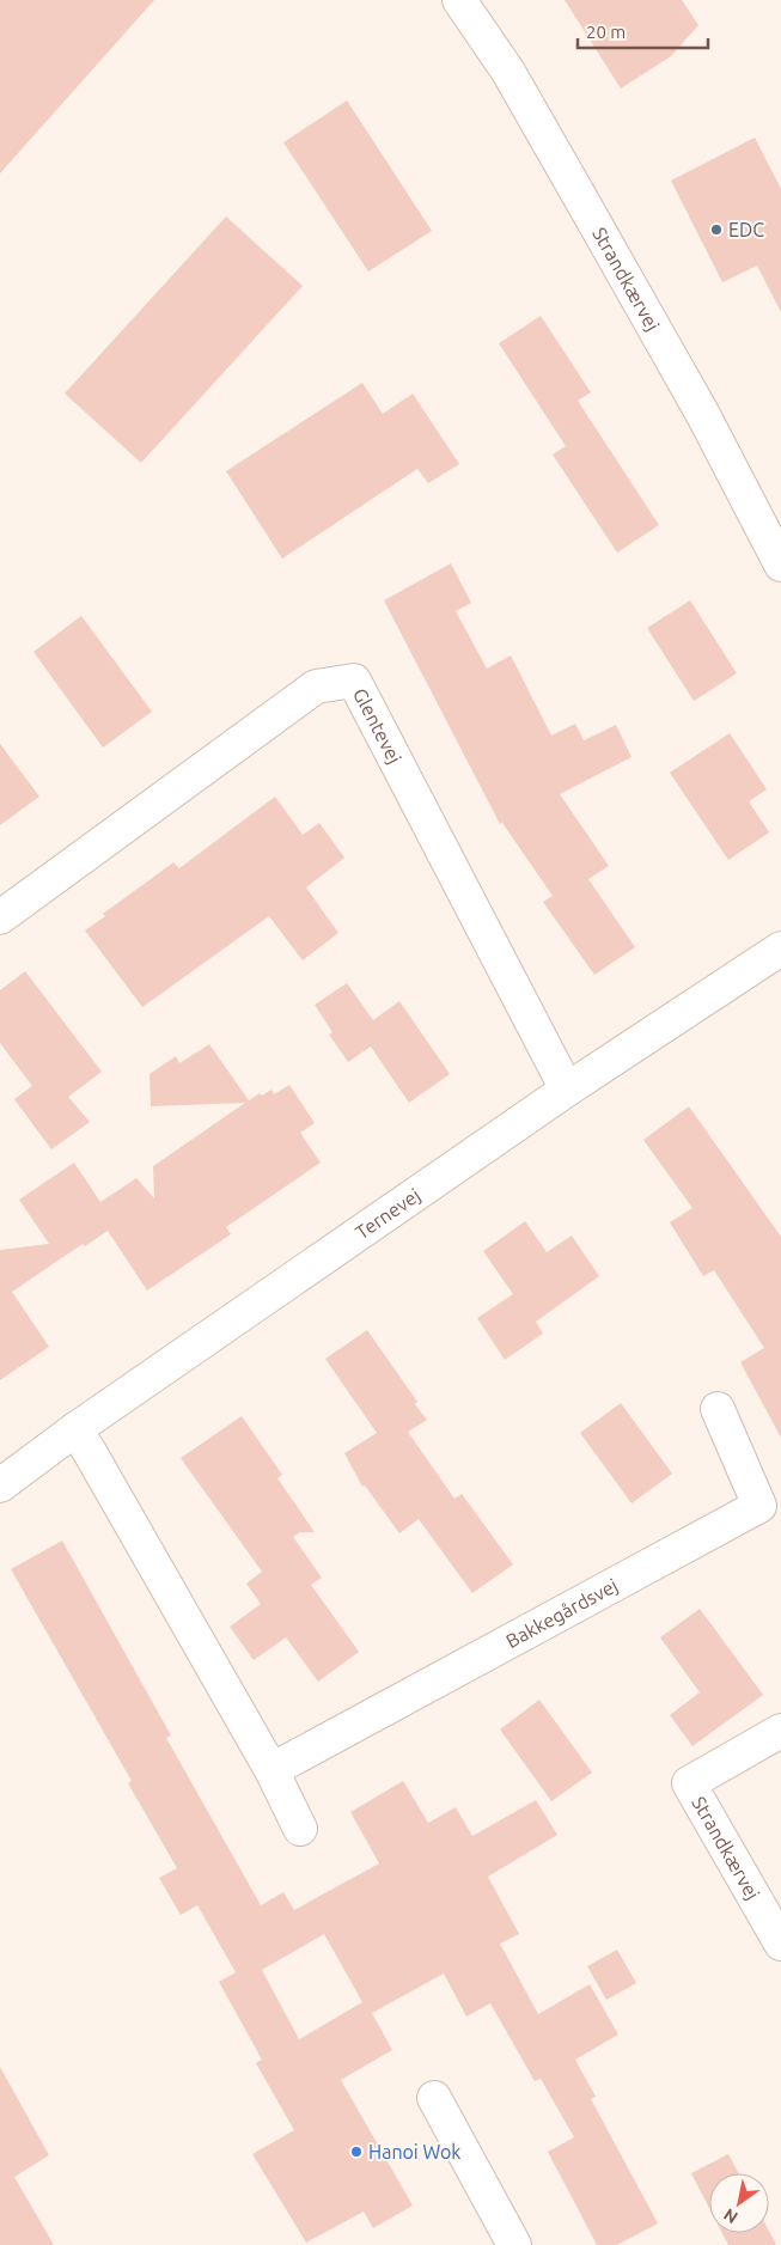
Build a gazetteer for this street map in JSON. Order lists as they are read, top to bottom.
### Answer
{
  "streets": {
    "street": [
      "Strandkærvej",
      "Glentevej",
      "Ternevej",
      "Bakkegårdsvej"
    ]
  },
  "crossings": [
    ["Glentevej", "Ternevej"]
  ],
  "places": ["EDC", "Hanoi Wok"],
  "scale_bar": "20 m",
  "north": "bottom left"
}
